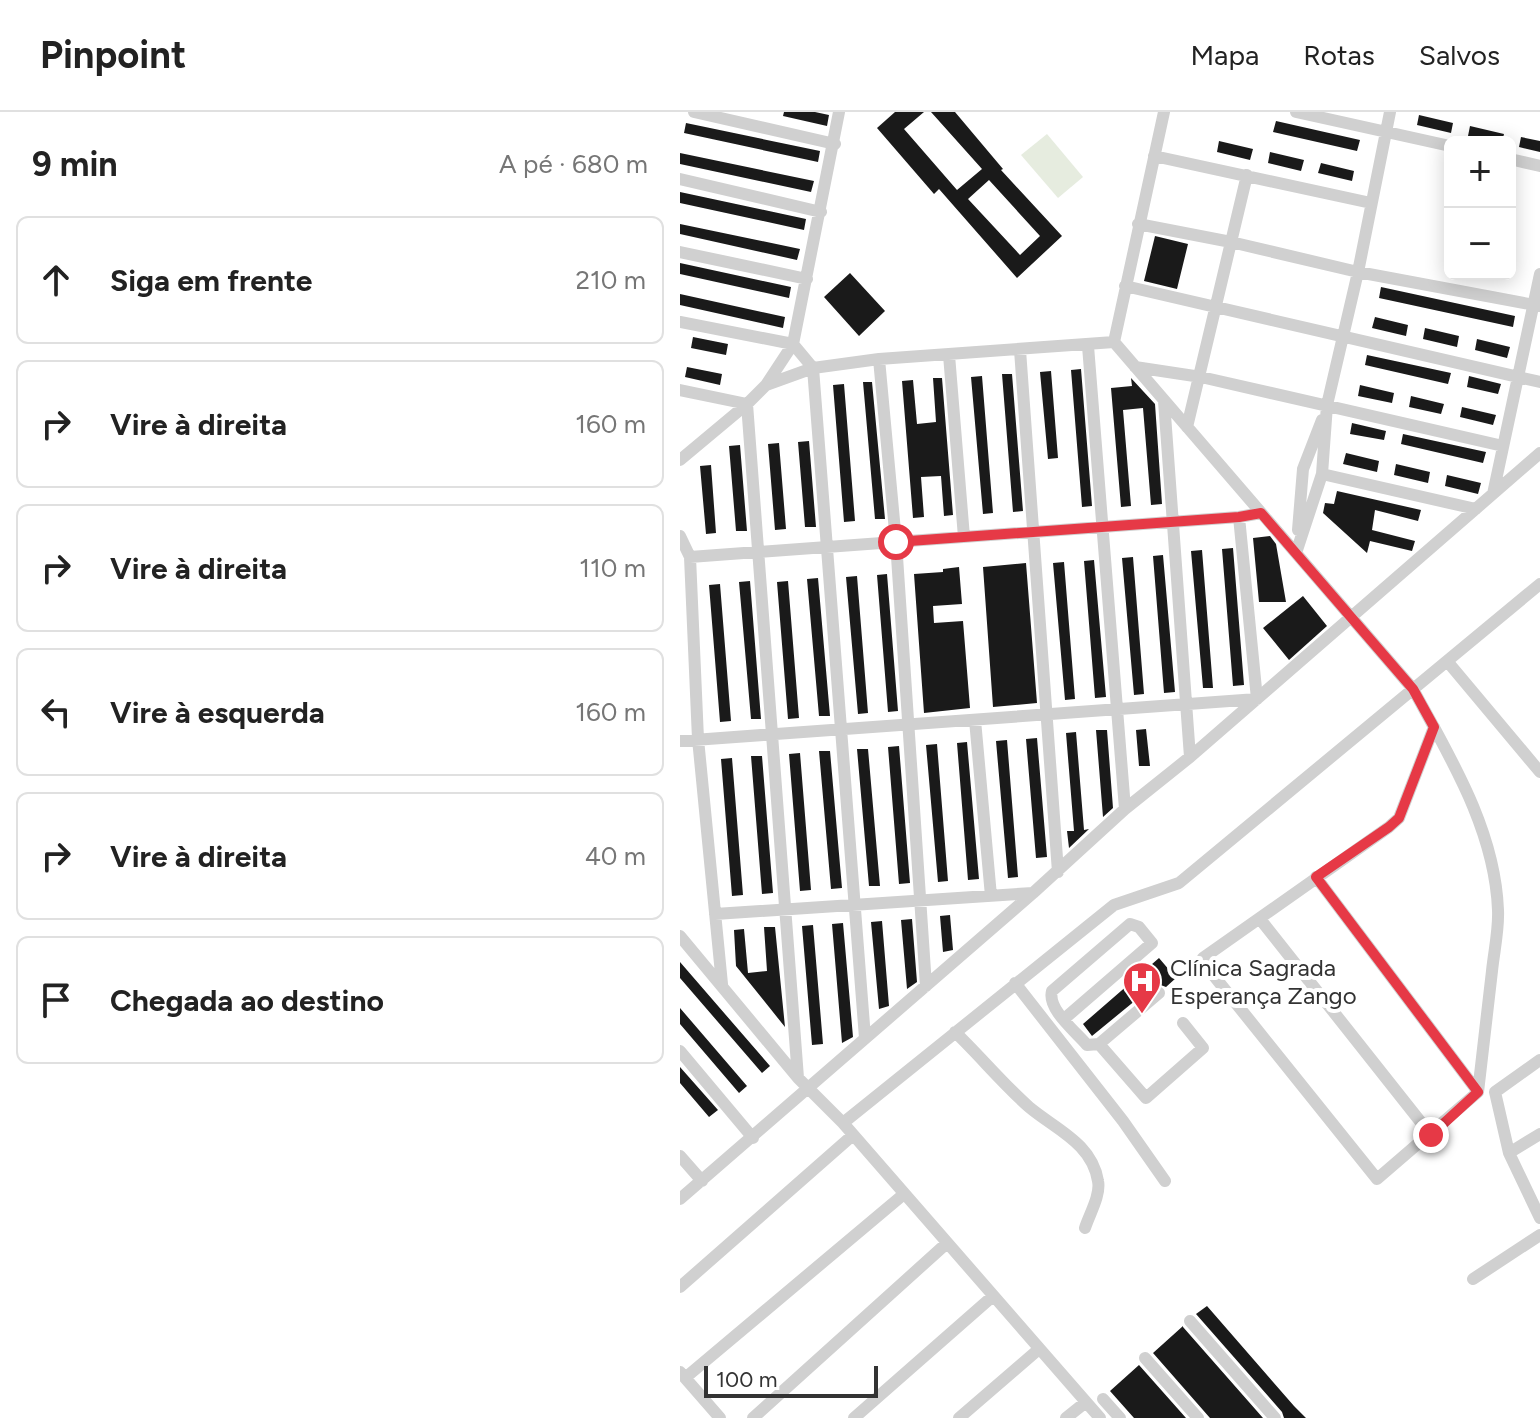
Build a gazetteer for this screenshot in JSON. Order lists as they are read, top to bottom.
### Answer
{
  "places": {
    "hospital": ["Clínica Sagrada Esperança Zango"]
  },
  "scale_bar": "100 m",
  "page": {
    "header": "Pinpoint",
    "nav": ["Mapa", "Rotas", "Salvos"],
    "heading": ["9 min", "A pé · 680 m"],
    "map_buttons": ["+", "−"],
    "list": [
      ["Siga em frente", "210 m"],
      ["Vire à direita", "160 m"],
      ["Vire à direita", "110 m"],
      ["Vire à esquerda", "160 m"],
      ["Vire à direita", "40 m"],
      "Chegada ao destino"
    ],
    "scale": "100 m"
  }
}
